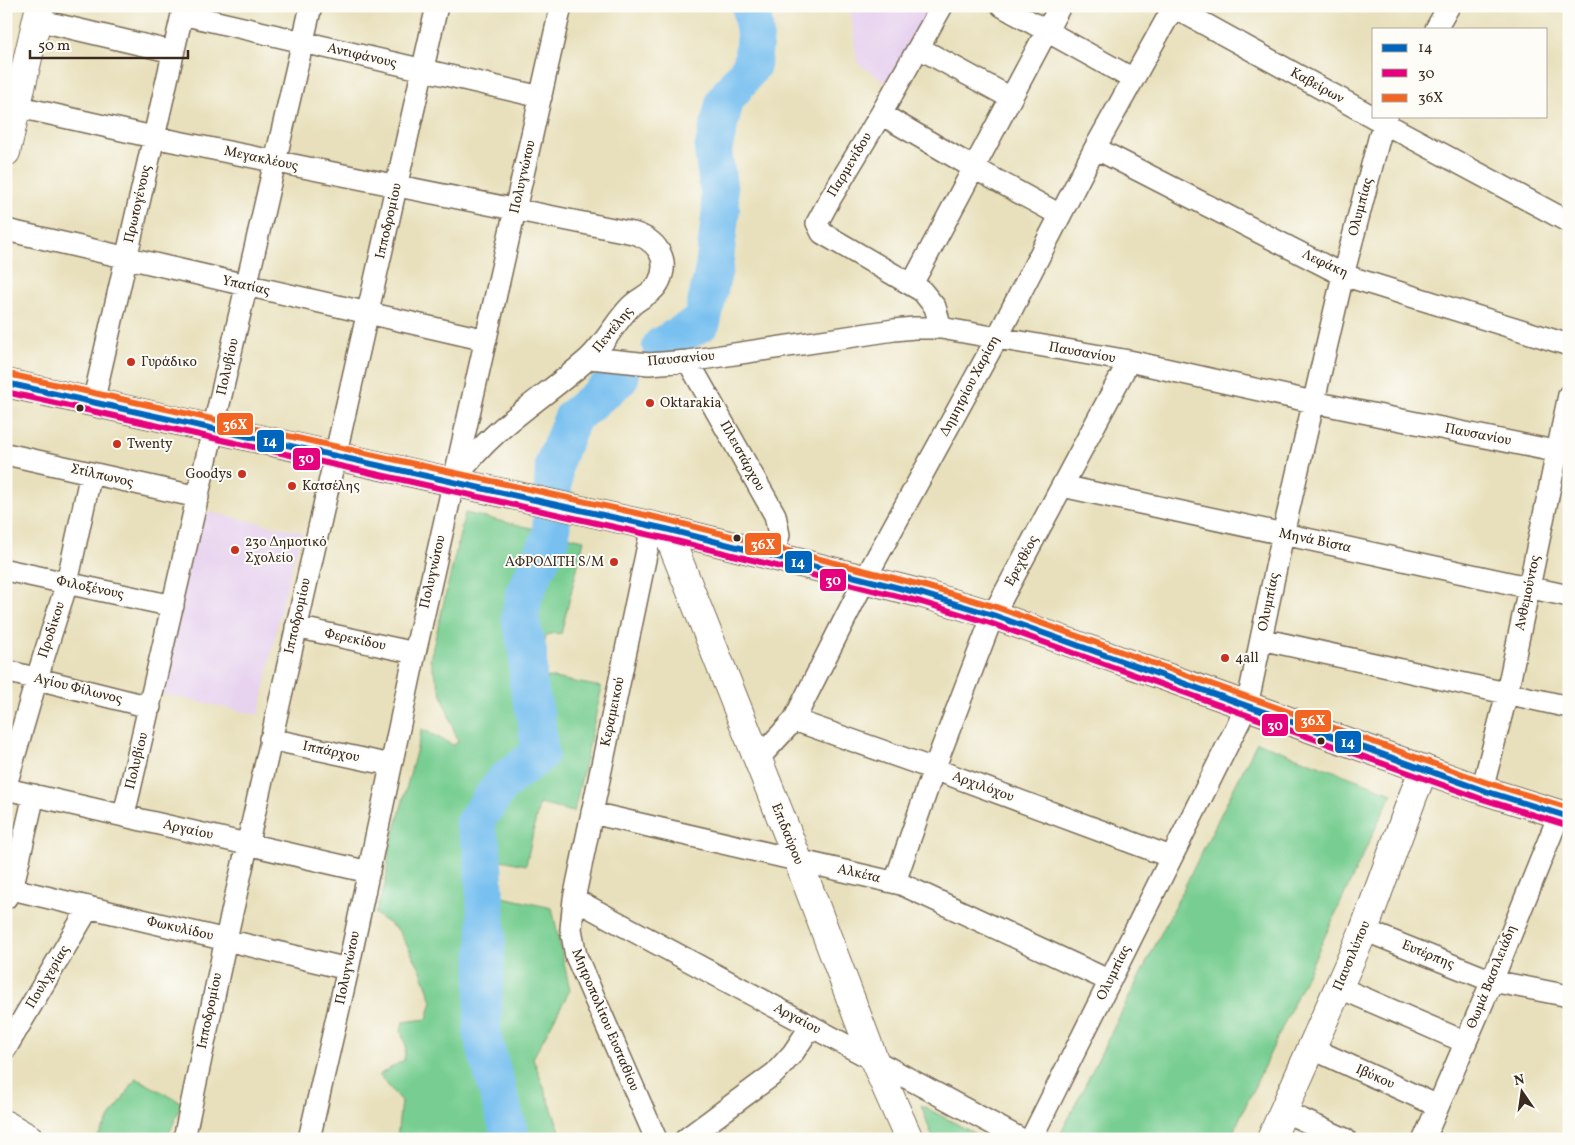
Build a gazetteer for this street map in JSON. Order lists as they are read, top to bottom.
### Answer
{
  "streets": {
    "main road": ["Επιδαύρου", "Παυσιλύπου"],
    "street": [
      "Αντιφάνους",
      "Καβείρων",
      "Μεγακλέους",
      "Παρμενίδου",
      "Πολυγνώτου",
      "Πρωτογένους",
      "Ολυμπίας",
      "Ιπποδρομίου",
      "Λεφάκη",
      "Υπατίας",
      "Πεντέλης",
      "Παυσανίου",
      "Πολυβίου",
      "Δημητρίου Χαρίση",
      "Πλειστάρχου",
      "Στίλπωνος",
      "Μηνά Βίστα",
      "Ερεχθέος",
      "Φιλοξένους",
      "Ανθεμούντος",
      "Προδίκου",
      "Φερεκίδου",
      "Αγίου Φίλωνος",
      "Κεραμεικού",
      "Ιππάρχου",
      "Αρχιλόχου",
      "Αργαίου",
      "Αλκέτα",
      "Φωκυλίδου",
      "Ευτέρπης",
      "Πουλχερίας",
      "Θωμά Βασιλειάδη",
      "Μητροπολίτου Ευσταθίου",
      "Ιβύκου"
    ]
  },
  "crossings": [
    ["Αντιφάνους", "Πολυγνώτου"],
    ["Αντιφάνους", "Πρωτογένους"],
    ["Αντιφάνους", "Ιπποδρομίου"],
    ["Αντιφάνους", "Πολυβίου"],
    ["Καβείρων", "Ολυμπίας"],
    ["Καβείρων", "Δημητρίου Χαρίση"],
    ["Μεγακλέους", "Πολυγνώτου"],
    ["Μεγακλέους", "Πρωτογένους"],
    ["Μεγακλέους", "Ιπποδρομίου"],
    ["Μεγακλέους", "Πεντέλης"],
    ["Μεγακλέους", "Πολυβίου"],
    ["Πολυγνώτου", "Υπατίας"],
    ["Πολυγνώτου", "Πεντέλης"],
    ["Πολυγνώτου", "Φερεκίδου"],
    ["Πολυγνώτου", "Ιππάρχου"],
    ["Πολυγνώτου", "Αργαίου"],
    ["Πολυγνώτου", "Φωκυλίδου"],
    ["Πρωτογένους", "Υπατίας"],
    ["Ολυμπίας", "Λεφάκη"],
    ["Ολυμπίας", "Παυσανίου"],
    ["Ολυμπίας", "Μηνά Βίστα"],
    ["Ολυμπίας", "Αρχιλόχου"],
    ["Ολυμπίας", "Αλκέτα"],
    ["Ιπποδρομίου", "Υπατίας"],
    ["Ιπποδρομίου", "Φερεκίδου"],
    ["Ιπποδρομίου", "Ιππάρχου"],
    ["Ιπποδρομίου", "Αργαίου"],
    ["Ιπποδρομίου", "Φωκυλίδου"],
    ["Λεφάκη", "Δημητρίου Χαρίση"],
    ["Υπατίας", "Πολυβίου"],
    ["Πεντέλης", "Παυσανίου"],
    ["Παυσανίου", "Δημητρίου Χαρίση"],
    ["Παυσανίου", "Πλειστάρχου"],
    ["Παυσανίου", "Ερεχθέος"],
    ["Παυσανίου", "Ανθεμούντος"],
    ["Πολυβίου", "Στίλπωνος"],
    ["Πολυβίου", "Φιλοξένους"],
    ["Πολυβίου", "Αγίου Φίλωνος"],
    ["Πολυβίου", "Αργαίου"],
    ["Δημητρίου Χαρίση", "Αρχιλόχου"],
    ["Δημητρίου Χαρίση", "Επιδαύρου"],
    ["Στίλπωνος", "Προδίκου"],
    ["Μηνά Βίστα", "Ερεχθέος"],
    ["Μηνά Βίστα", "Ανθεμούντος"],
    ["Ερεχθέος", "Αρχιλόχου"],
    ["Ερεχθέος", "Αλκέτα"],
    ["Φιλοξένους", "Προδίκου"],
    ["Προδίκου", "Αγίου Φίλωνος"],
    ["Προδίκου", "Αργαίου"],
    ["Κεραμεικού", "Αργαίου"],
    ["Κεραμεικού", "Επιδαύρου"],
    ["Κεραμεικού", "Αλκέτα"],
    ["Κεραμεικού", "Μητροπολίτου Ευσταθίου"],
    ["Αργαίου", "Επιδαύρου"],
    ["Αργαίου", "Μητροπολίτου Ευσταθίου"],
    ["Επιδαύρου", "Αλκέτα"],
    ["Φωκυλίδου", "Πουλχερίας"],
    ["Ευτέρπης", "Παυσιλύπου"],
    ["Ευτέρπης", "Θωμά Βασιλειάδη"],
    ["Παυσιλύπου", "Ιβύκου"],
    ["Θωμά Βασιλειάδη", "Ιβύκου"]
  ],
  "places": [
    "Γυράδικο",
    "Oktarakia",
    "Twenty",
    "Goodys",
    "Κατσέλης",
    "23ο Δημοτικό Σχολείο",
    "ΑΦΡΟΔΙΤΗ S/M",
    "4all"
  ],
  "lines": ["transit line 36Χ", "transit line 14", "transit line 30"],
  "legend": ["14", "30", "36Χ"],
  "scale_bar": "50 m",
  "north": "top"
}
